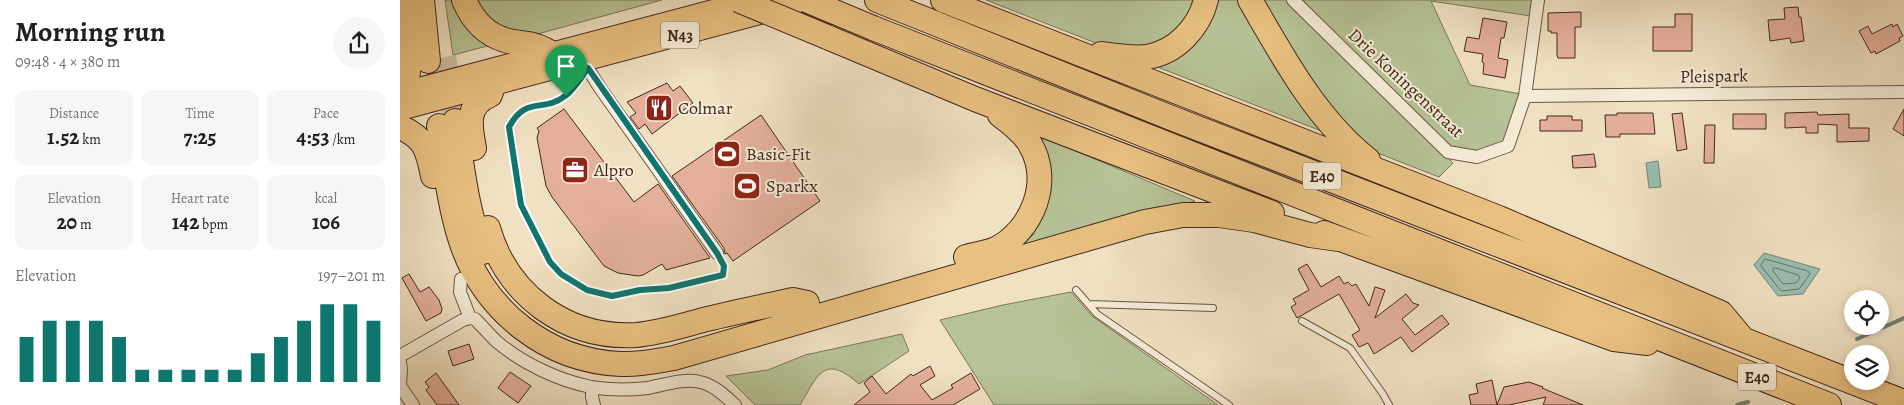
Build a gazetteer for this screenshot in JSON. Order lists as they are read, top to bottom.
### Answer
{
  "streets": {
    "highway": ["E40"],
    "main road": ["N43"],
    "street": ["Pleispark", "Drie Koningenstraat"]
  },
  "crossings": [
    ["Pleispark", "Drie Koningenstraat"]
  ],
  "places": {
    "restaurant": ["Colmar"],
    "sports": ["Basic-Fit", "Sparkx"],
    "office": ["Alpro"]
  },
  "page": {
    "heading": ["Morning run", "09:48 · 4 × 380 m"],
    "stats": [
      ["Distance", "1.52 km"],
      ["Time", "7:25"],
      ["Pace", "4:53 /km"],
      ["Elevation", "20 m"],
      ["Heart rate", "142 bpm"],
      ["kcal", "106"]
    ],
    "chart": ["Elevation", "197–201 m"]
  }
}
